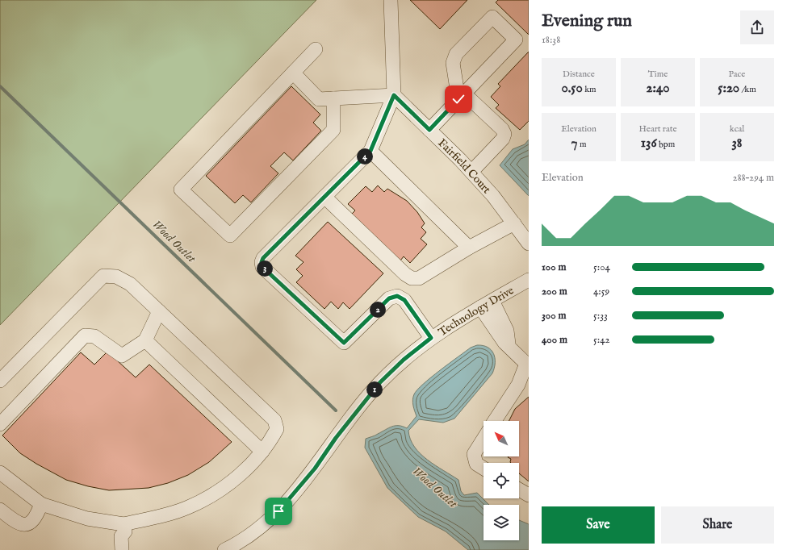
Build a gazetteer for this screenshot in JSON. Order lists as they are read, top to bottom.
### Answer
{
  "streets": {
    "street": ["Fairfield Court", "Technology Drive"]
  },
  "water": ["Wood Outlet"],
  "north": "top left",
  "page": {
    "heading": ["Evening run", "18:38"],
    "stats": [
      ["Distance", "0.50 km"],
      ["Time", "2:40"],
      ["Pace", "5:20 /km"],
      ["Elevation", "7 m"],
      ["Heart rate", "136 bpm"],
      ["kcal", "38"]
    ],
    "pins": [
      "4",
      "3",
      "2",
      "1"
    ],
    "chart": ["Elevation", "288–294 m"],
    "list": [
      {
        "name": "100 m",
        "note": "5:04"
      },
      {
        "name": "200 m",
        "note": "4:59"
      },
      {
        "name": "300 m",
        "note": "5:33"
      },
      {
        "name": "400 m",
        "note": "5:42"
      }
    ],
    "buttons": ["Save", "Share"]
  }
}
